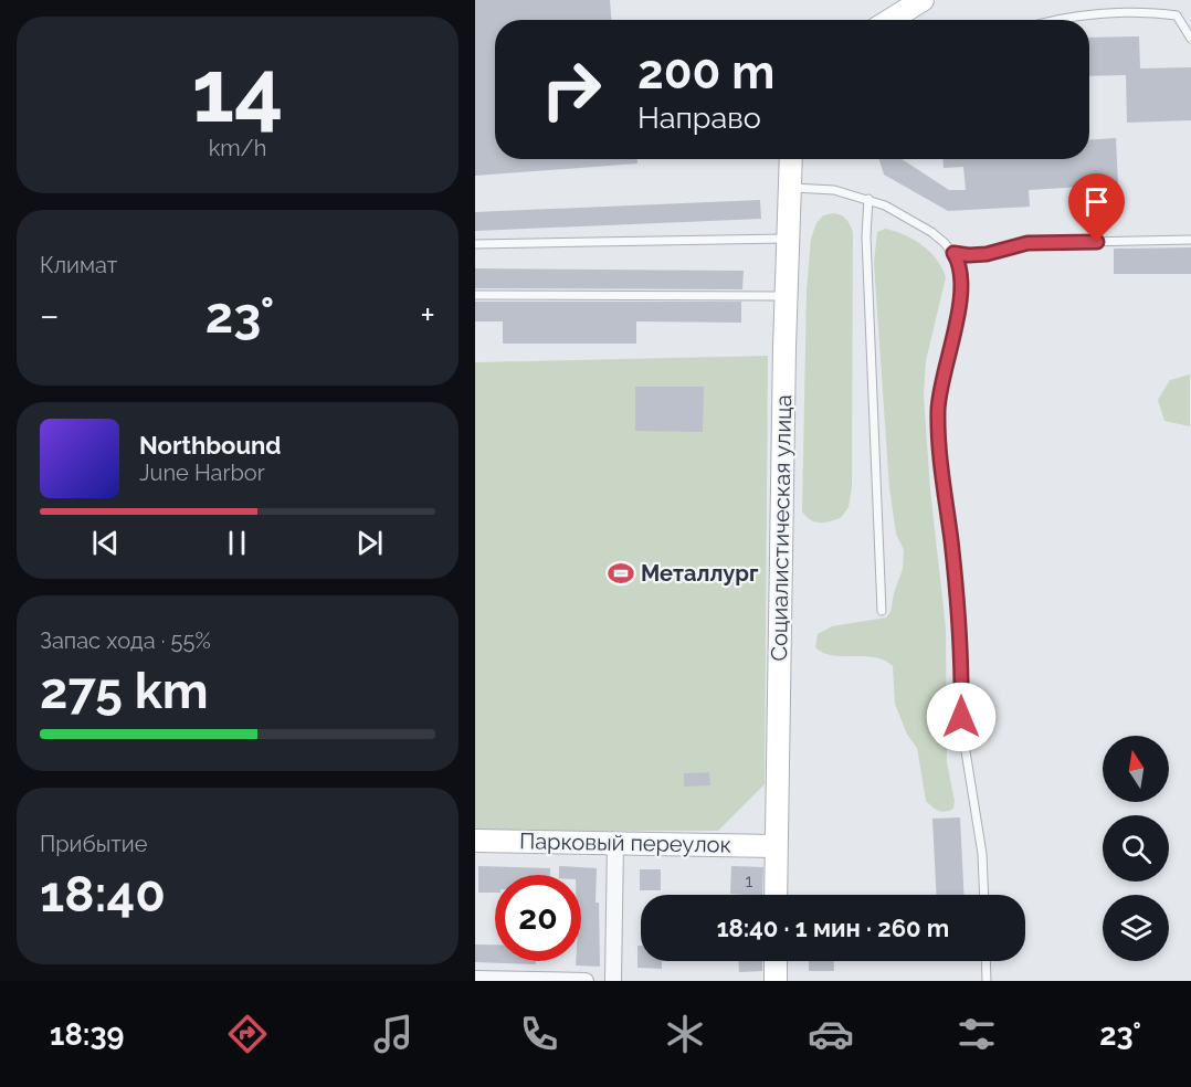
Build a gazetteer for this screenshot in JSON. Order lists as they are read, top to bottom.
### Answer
{
  "streets": {
    "street": ["Социалистическая улица", "Парковый переулок"]
  },
  "crossings": [
    ["Социалистическая улица", "Парковый переулок"]
  ],
  "places": {
    "sports": ["Металлург"]
  },
  "house_numbers": ["1"],
  "north": "top",
  "page": {
    "tile": [
      ["14", "km/h"],
      "Климат",
      ["Запас хода · 55%", "275 km"],
      ["Прибытие", "18:40"]
    ],
    "turn": ["200 m", "Направо"],
    "heat": ["−", "23°", "+"],
    "song": ["Northbound", "June Harbor"],
    "limit": "20",
    "trip": "18:40 · 1 мин · 260 m",
    "tabs": ["18:39", "23°"]
  }
}
